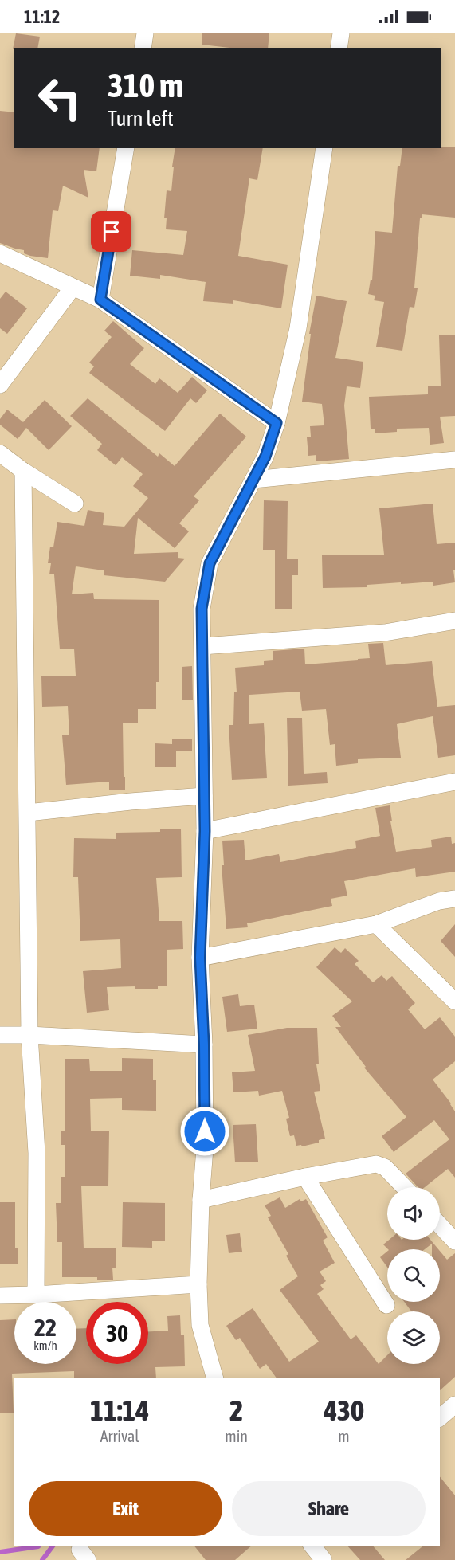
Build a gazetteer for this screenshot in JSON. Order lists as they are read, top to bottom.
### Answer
{
  "page": {
    "status": "11:12",
    "turn": ["310 m", "Turn left"],
    "speed": "22 km/h",
    "limit": "30",
    "eta": [
      "11:14",
      "Arrival",
      "2",
      "min",
      "430",
      "m"
    ],
    "buttons": ["Exit", "Share"]
  }
}
